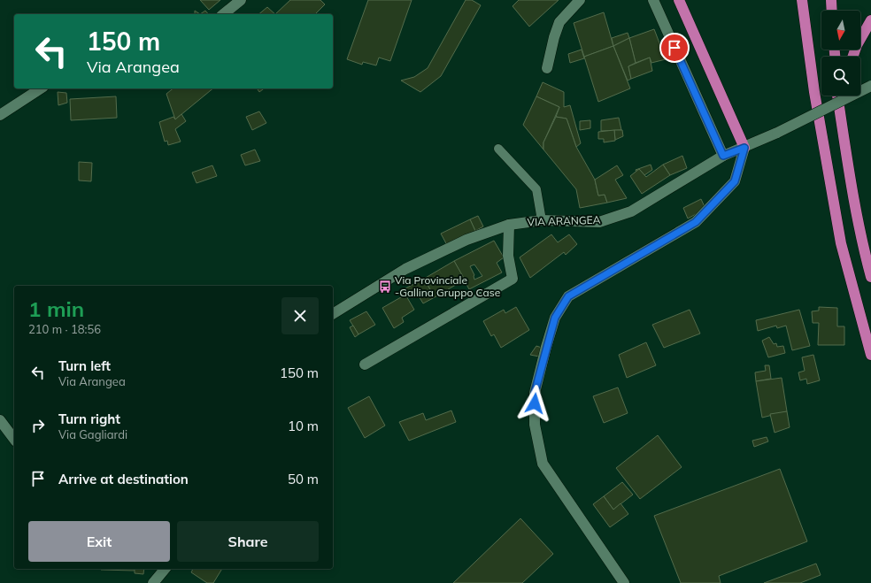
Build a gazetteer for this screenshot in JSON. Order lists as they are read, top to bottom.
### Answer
{
  "streets": {
    "street": ["VIA ARANGEA"]
  },
  "places": {
    "bus stop": ["Via Provinciale -Gallina Gruppo Case"]
  },
  "north": "bottom",
  "page": {
    "turn": ["150 m", "Via Arangea"],
    "heading": ["1 min", "210 m · 18:56"],
    "list": [
      {
        "name": "Turn left",
        "note": "Via Arangea",
        "value": "150 m"
      },
      {
        "name": "Turn right",
        "note": "Via Gagliardi",
        "value": "10 m"
      },
      {
        "name": "Arrive at destination",
        "value": "50 m"
      }
    ],
    "buttons": ["Exit", "Share"]
  }
}
